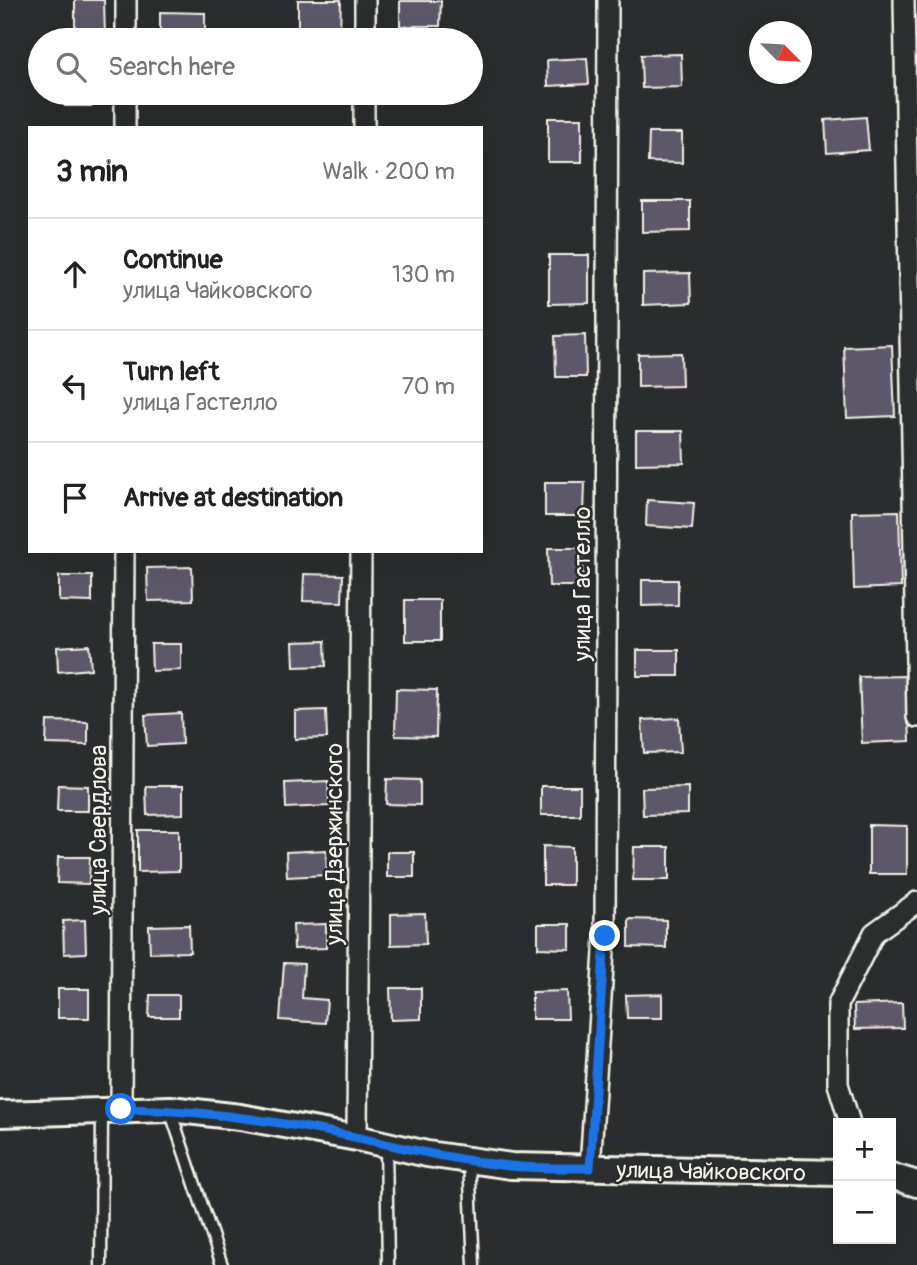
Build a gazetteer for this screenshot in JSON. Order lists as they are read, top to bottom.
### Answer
{
  "streets": {
    "street": [
      "улица Гастелло",
      "улица Свердлова",
      "улица Дзержинского",
      "улица Чайковского"
    ]
  },
  "crossings": [
    ["улица Гастелло", "улица Чайковского"],
    ["улица Свердлова", "улица Чайковского"],
    ["улица Дзержинского", "улица Чайковского"]
  ],
  "north": "bottom right",
  "page": {
    "search": "Search here",
    "heading": ["3 min", "Walk · 200 m"],
    "list": [
      ["Continue", "улица Чайковского", "130 m"],
      ["Turn left", "улица Гастелло", "70 m"],
      "Arrive at destination"
    ],
    "map_buttons": ["+", "−"]
  }
}
